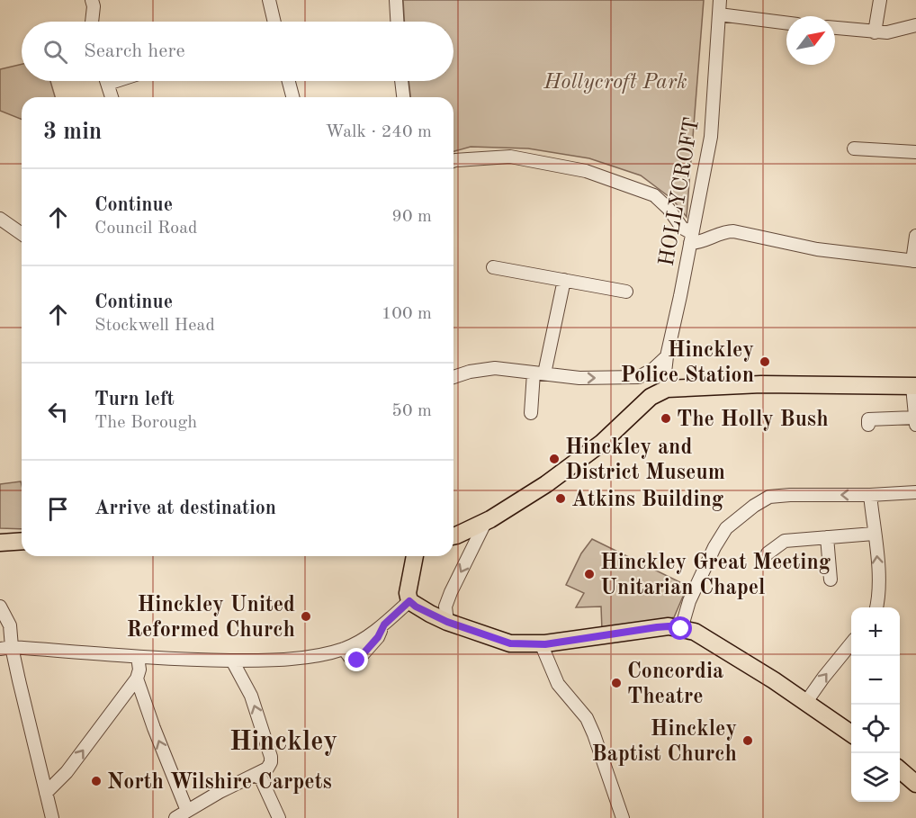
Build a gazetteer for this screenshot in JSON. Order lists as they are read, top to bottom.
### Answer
{
  "streets": {
    "street": ["HOLLYCROFT"]
  },
  "districts": ["Hinckley"],
  "parks": ["Hollycroft Park"],
  "places": [
    "Hinckley Police Station",
    "The Holly Bush",
    "Hinckley and District Museum",
    "Atkins Building",
    "Hinckley Great Meeting Unitarian Chapel",
    "Hinckley United Reformed Church",
    "Concordia Theatre",
    "Hinckley Baptist Church",
    "North Wilshire Carpets"
  ],
  "north": "top right",
  "page": {
    "search": "Search here",
    "heading": ["3 min", "Walk · 240 m"],
    "list": [
      ["Continue", "Council Road", "90 m"],
      ["Continue", "Stockwell Head", "100 m"],
      ["Turn left", "The Borough", "50 m"],
      "Arrive at destination"
    ],
    "map_buttons": ["+", "−"]
  }
}
